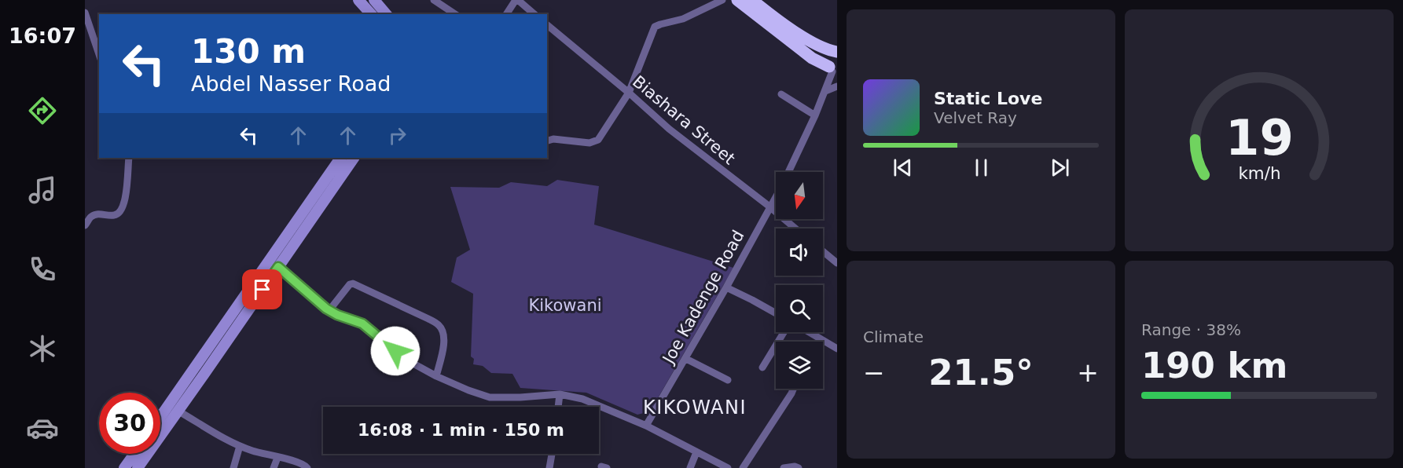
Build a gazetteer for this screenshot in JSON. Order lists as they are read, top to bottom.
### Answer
{
  "streets": {
    "street": ["Biashara Street", "Joe Kadenge Road"]
  },
  "crossings": [
    ["Biashara Street", "Joe Kadenge Road"]
  ],
  "districts": ["KIKOWANI"],
  "parks": ["Kikowani"],
  "north": "bottom",
  "page": {
    "tabs": "16:07",
    "turn": ["130 m", "Abdel Nasser Road"],
    "song": ["Static Love", "Velvet Ray"],
    "tile": [
      "Climate",
      ["Range · 38%", "190 km"]
    ],
    "heat": ["−", "21.5°", "+"],
    "limit": "30",
    "trip": "16:08 · 1 min · 150 m",
    "gauge": ["19", "km/h"]
  }
}
